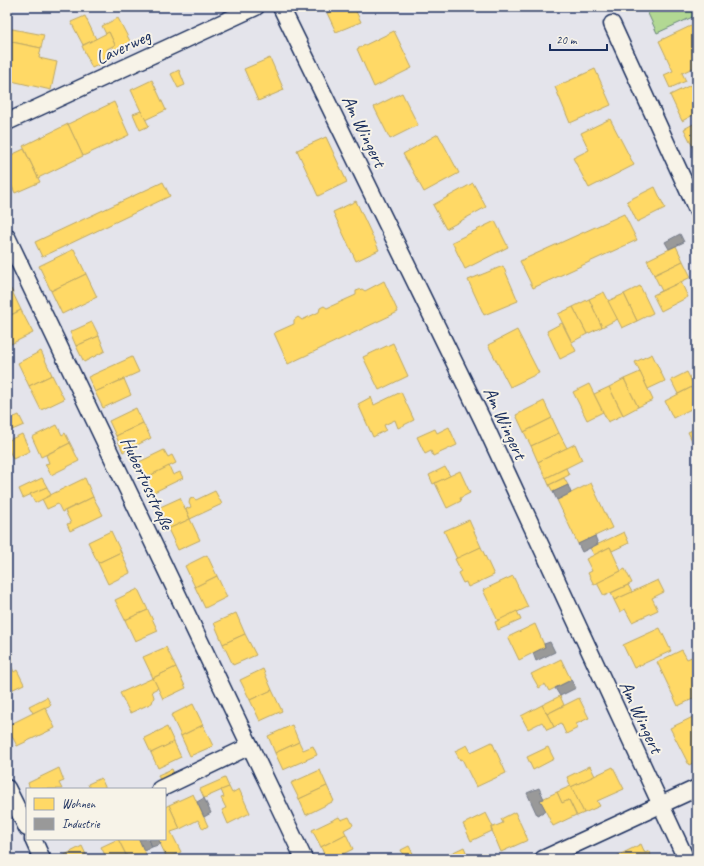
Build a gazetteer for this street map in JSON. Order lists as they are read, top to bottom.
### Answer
{
  "streets": {
    "street": ["Laverweg", "Am Wingert", "Hubertusstraße"]
  },
  "legend": ["Wohnen", "Industrie"],
  "scale_bar": "20 m"
}
